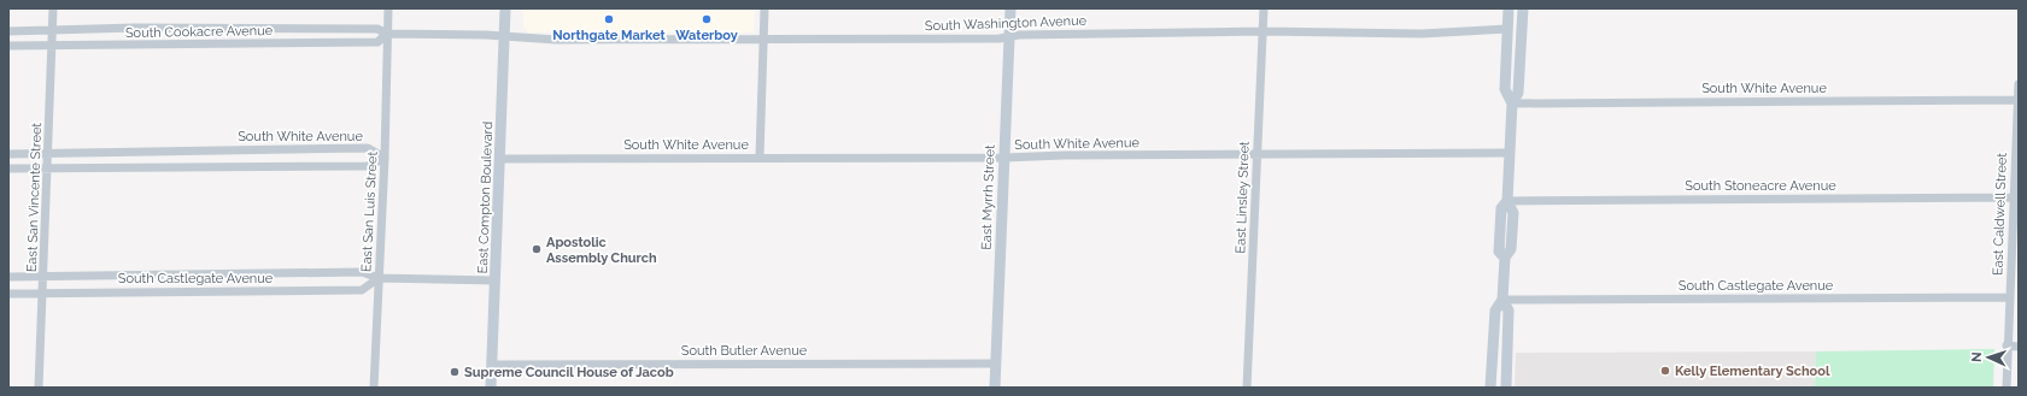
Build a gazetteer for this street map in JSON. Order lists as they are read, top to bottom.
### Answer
{
  "streets": {
    "main road": ["East Compton Boulevard", "East Myrrh Street"],
    "street": [
      "South Washington Avenue",
      "South Cookacre Avenue",
      "South White Avenue",
      "South Stoneacre Avenue",
      "East San Vincente Street",
      "East Linsley Street",
      "East San Luis Street",
      "East Caldwell Street",
      "South Castlegate Avenue",
      "South Butler Avenue"
    ]
  },
  "crossings": [
    ["South Washington Avenue", "South Cookacre Avenue"],
    ["South Washington Avenue", "East Compton Boulevard"],
    ["South Washington Avenue", "East Myrrh Street"],
    ["South Washington Avenue", "East Linsley Street"],
    ["South Cookacre Avenue", "East San Vincente Street"],
    ["South Cookacre Avenue", "East Compton Boulevard"],
    ["South Cookacre Avenue", "East San Luis Street"],
    ["South White Avenue", "East San Vincente Street"],
    ["South White Avenue", "East Compton Boulevard"],
    ["South White Avenue", "East Myrrh Street"],
    ["South White Avenue", "East Linsley Street"],
    ["South White Avenue", "East San Luis Street"],
    ["South White Avenue", "East Caldwell Street"],
    ["South Stoneacre Avenue", "East Caldwell Street"],
    ["East San Vincente Street", "South Castlegate Avenue"],
    ["East Compton Boulevard", "South Castlegate Avenue"],
    ["East Compton Boulevard", "South Butler Avenue"],
    ["East Myrrh Street", "South Butler Avenue"],
    ["East San Luis Street", "South Castlegate Avenue"],
    ["East Caldwell Street", "South Castlegate Avenue"]
  ],
  "places": [
    "Northgate Market",
    "Waterboy",
    "Apostolic Assembly Church",
    "Kelly Elementary School",
    "Supreme Council House of Jacob"
  ],
  "north": "left"
}
